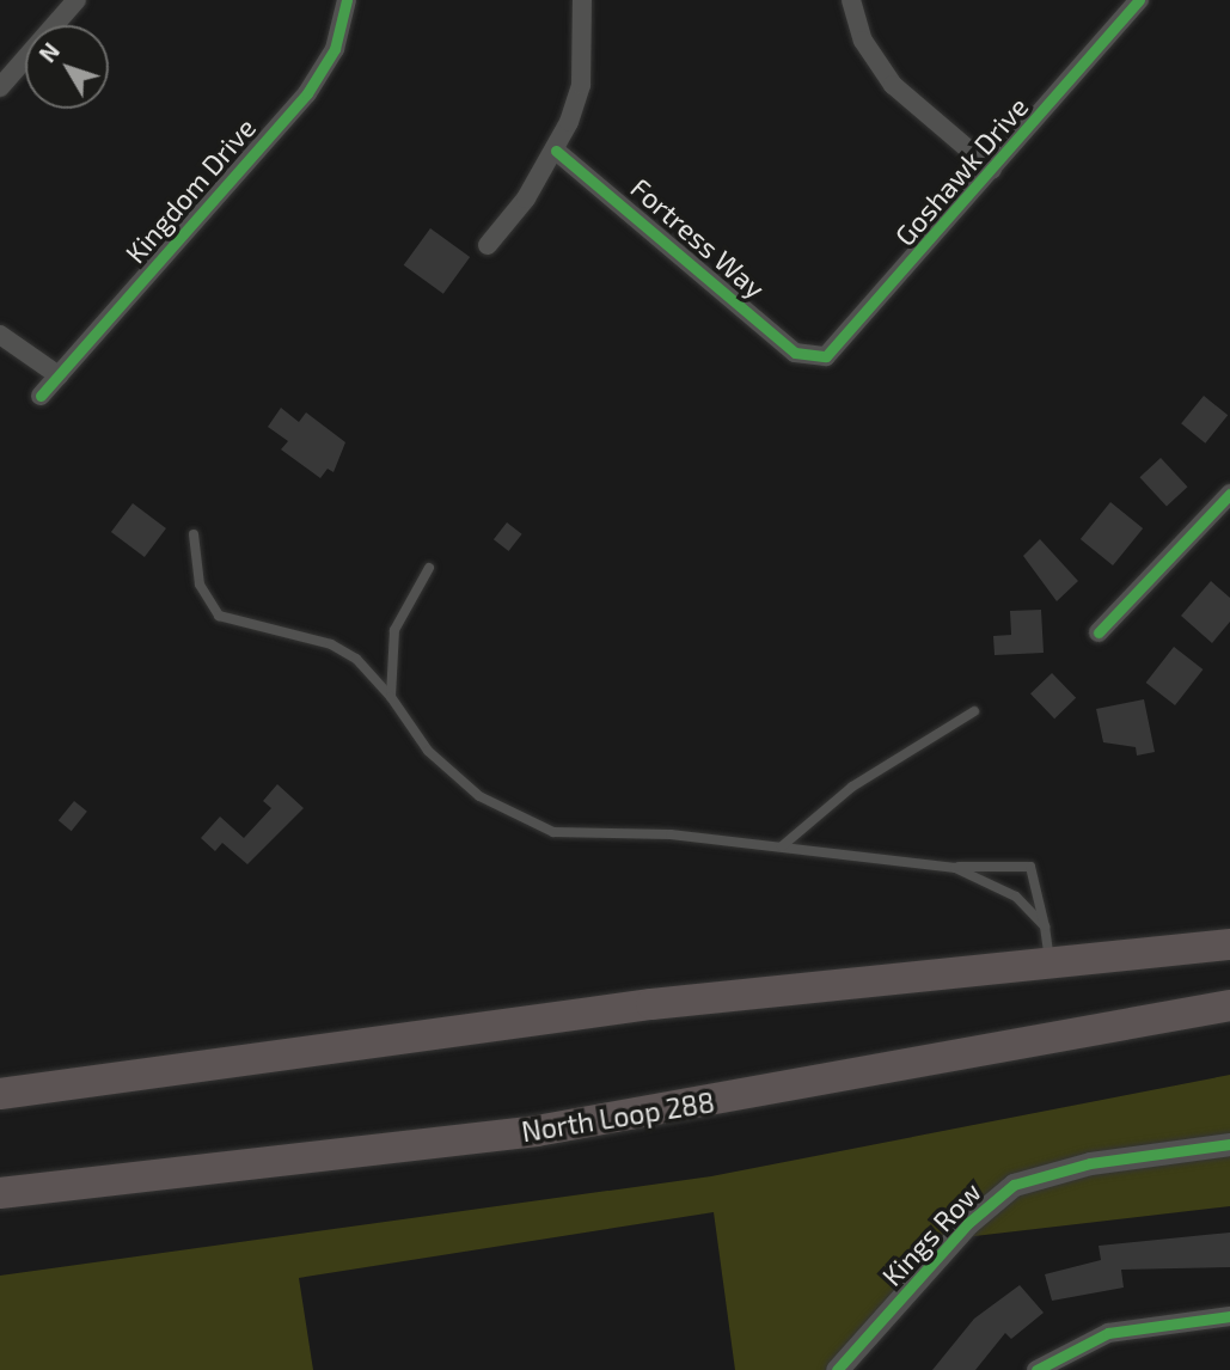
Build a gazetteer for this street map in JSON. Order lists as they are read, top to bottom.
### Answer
{
  "streets": {
    "highway": ["North Loop 288"],
    "street": [
      "Goshawk Drive",
      "Kingdom Drive",
      "Fortress Way",
      "Kings Row"
    ]
  },
  "crossings": [
    ["Goshawk Drive", "Fortress Way"]
  ],
  "north": "top left"
}
